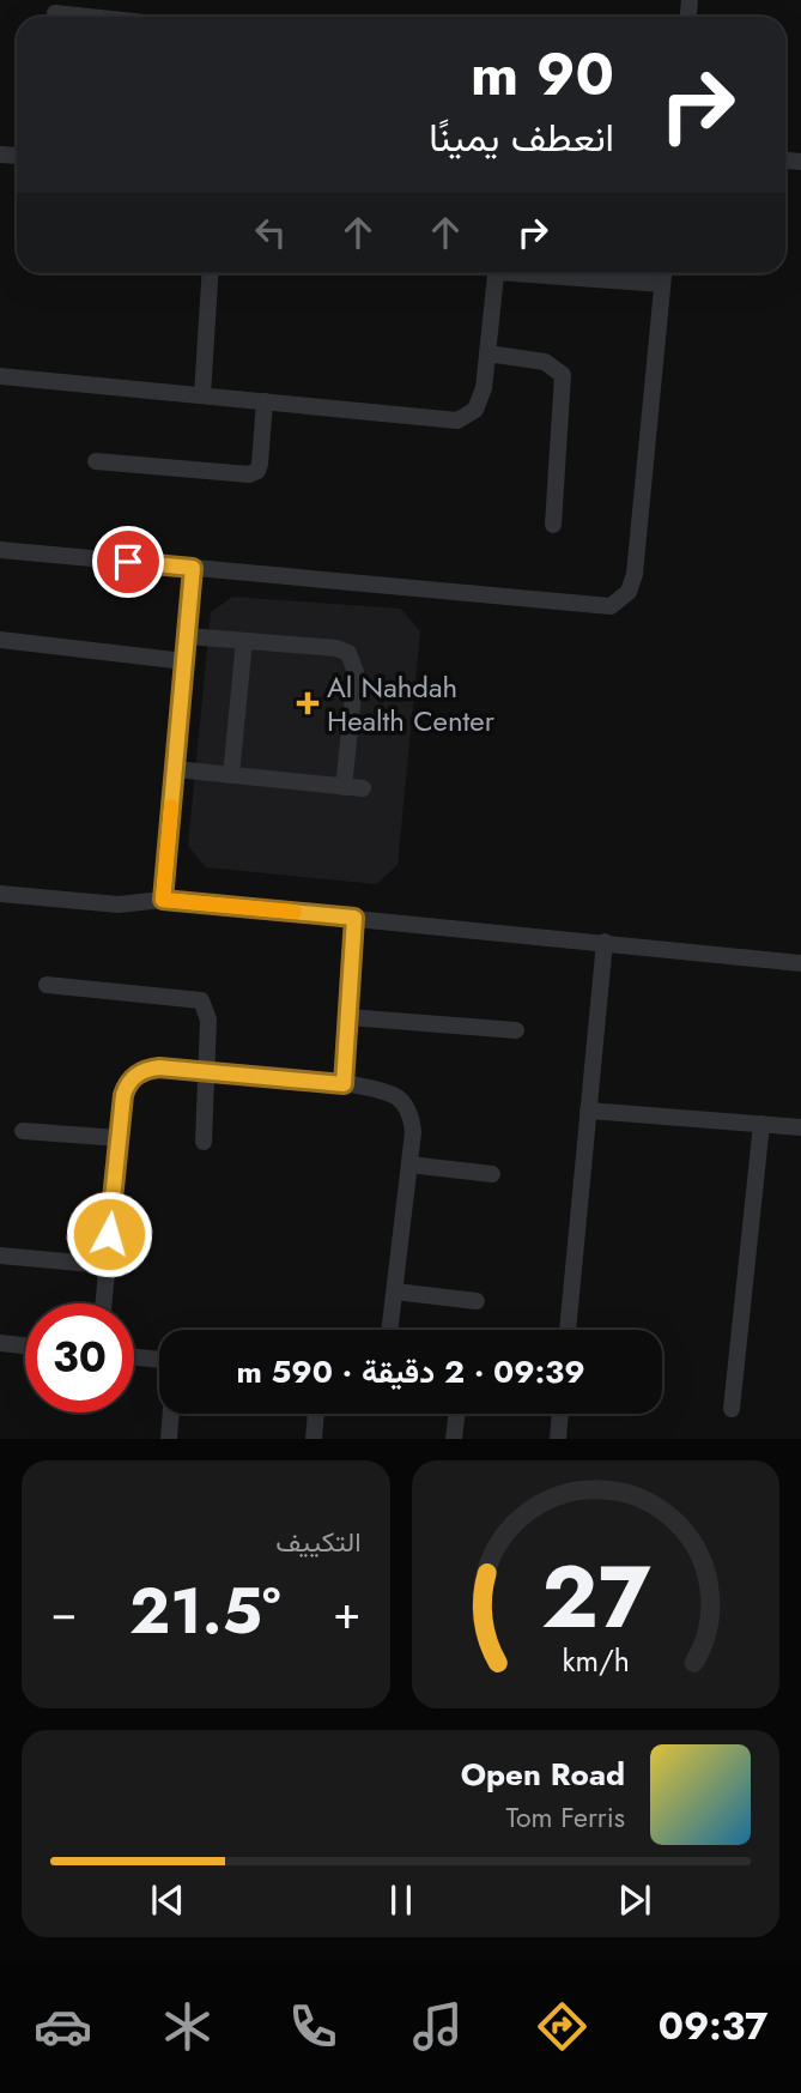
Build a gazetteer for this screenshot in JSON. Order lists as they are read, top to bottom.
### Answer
{
  "places": {
    "health": ["Al Nahdah Health Center"]
  },
  "page": {
    "turn": ["90 m", "انعطف يمينًا"],
    "limit": "30",
    "trip": "09:39 · 2 دقيقة · 590 m",
    "tile": "التكييف",
    "heat": ["−", "21.5°", "+"],
    "song": ["Open Road", "Tom Ferris"],
    "tabs": "09:37",
    "gauge": ["27", "km/h"]
  }
}
